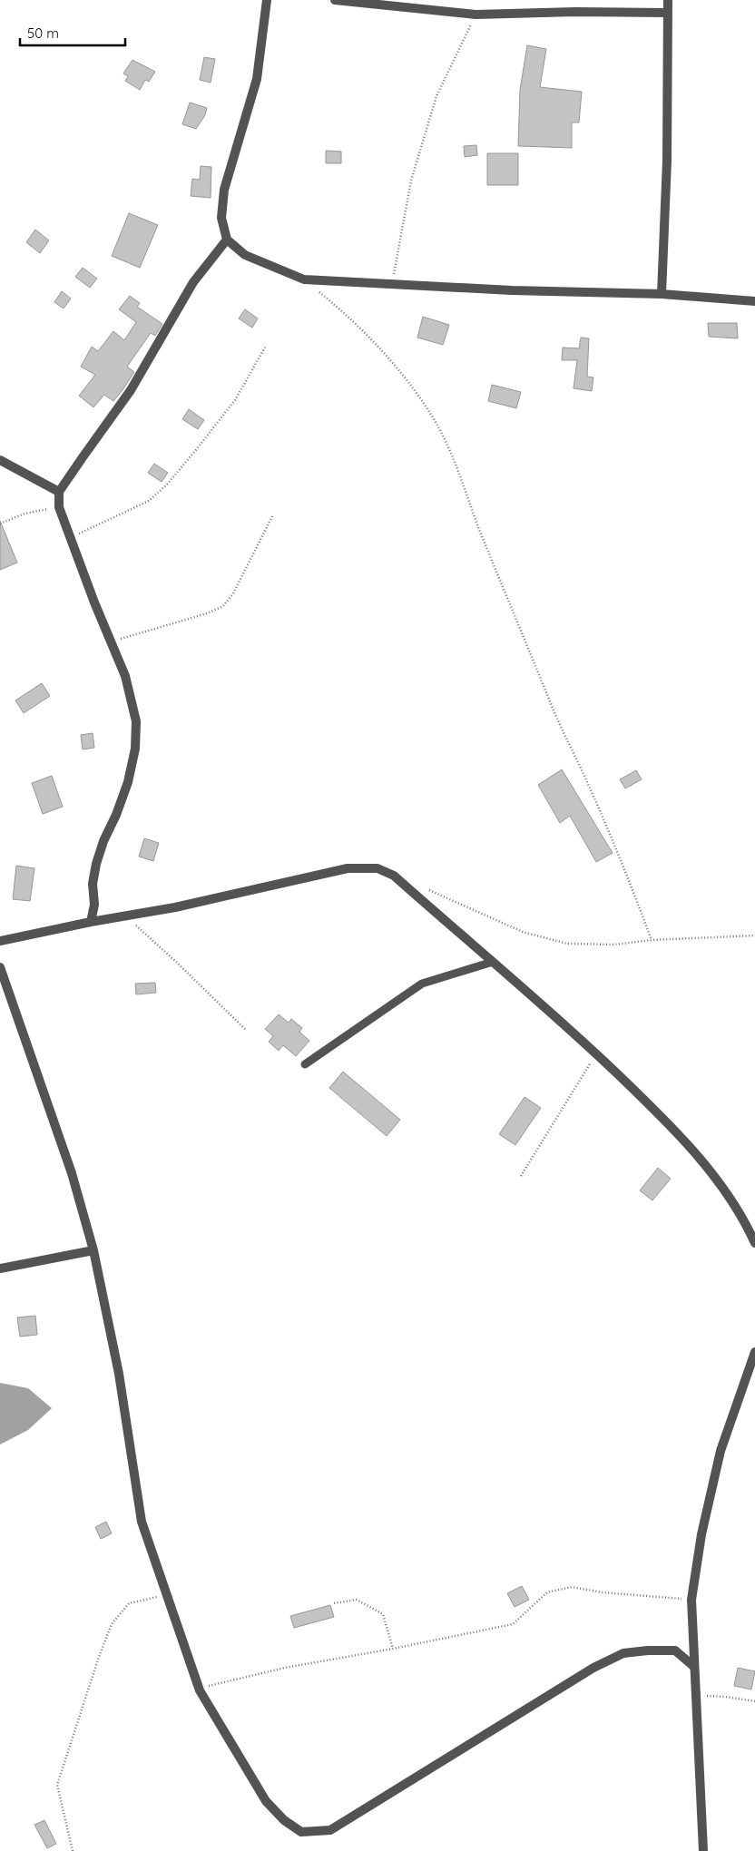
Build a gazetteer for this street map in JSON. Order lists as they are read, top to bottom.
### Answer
{
  "scale_bar": "50 m"
}
